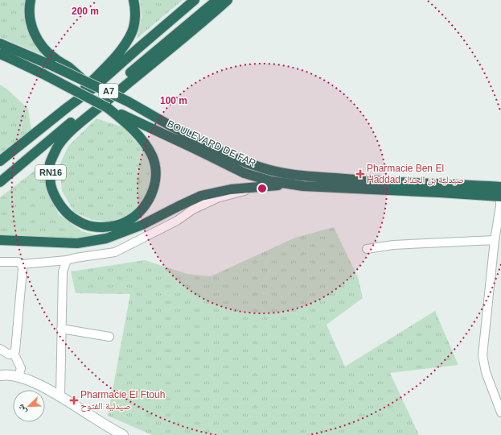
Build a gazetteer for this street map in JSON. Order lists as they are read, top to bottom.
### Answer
{
  "streets": {
    "highway": ["A7", "BOULEVARD DE FAR", "RN16"]
  },
  "crossings": [
    ["BOULEVARD DE FAR", "RN16"]
  ],
  "places": {
    "health": ["Pharmacie Ben El Haddad صيدلية بن الحداد", "Pharmacie El Ftouh صيدلية الفتوح"]
  },
  "north": "bottom left",
  "rings": ["200 m", "100 m"]
}
